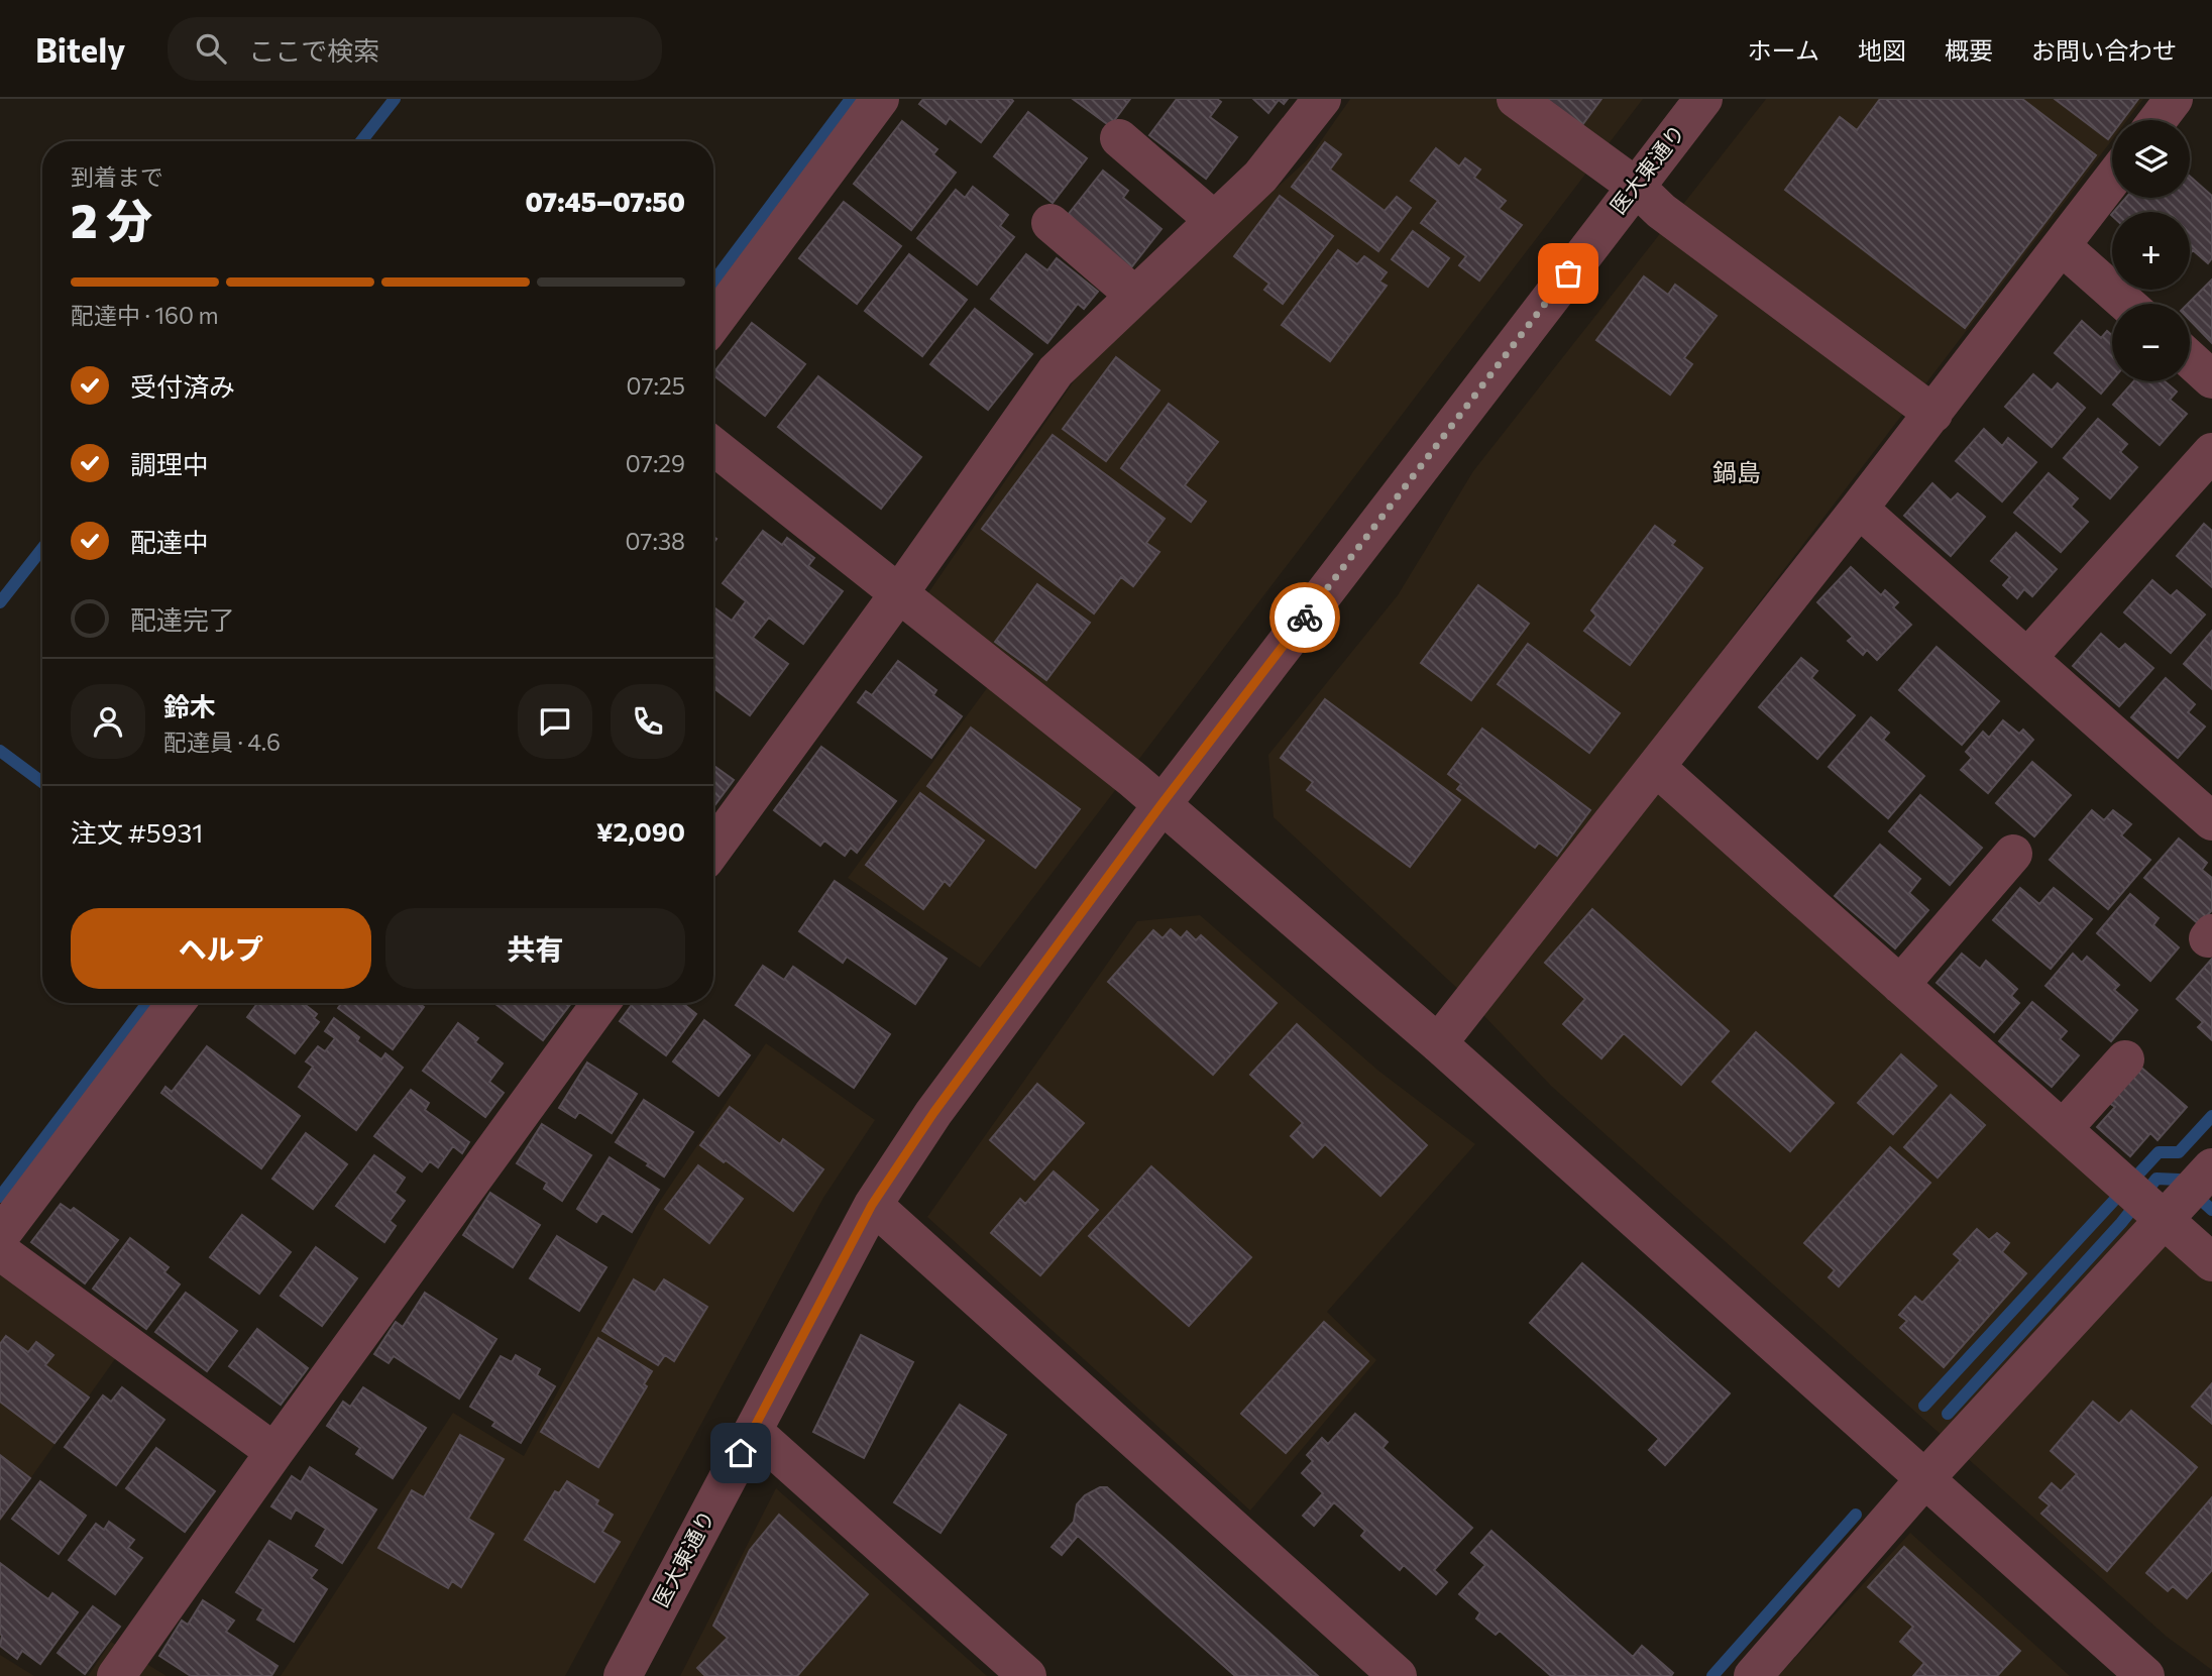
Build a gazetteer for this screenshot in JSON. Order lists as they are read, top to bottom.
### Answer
{
  "streets": {
    "street": ["医大東通り"]
  },
  "districts": ["鍋島"],
  "page": {
    "header": "Bitely",
    "search": "ここで検索",
    "nav": [
      "ホーム",
      "地図",
      "概要",
      "お問い合わせ"
    ],
    "map_buttons": ["+", "−"],
    "heading": ["2 分", "到着まで", "07:45–07:50"],
    "panel": [
      "鈴木",
      "配達員 · 4.6",
      "注文 #5931",
      "¥2,090"
    ],
    "bar": "配達中 · 160 m",
    "list": [
      ["受付済み", "07:25"],
      ["調理中", "07:29"],
      ["配達中", "07:38"],
      "配達完了"
    ],
    "buttons": ["ヘルプ", "共有"]
  }
}
